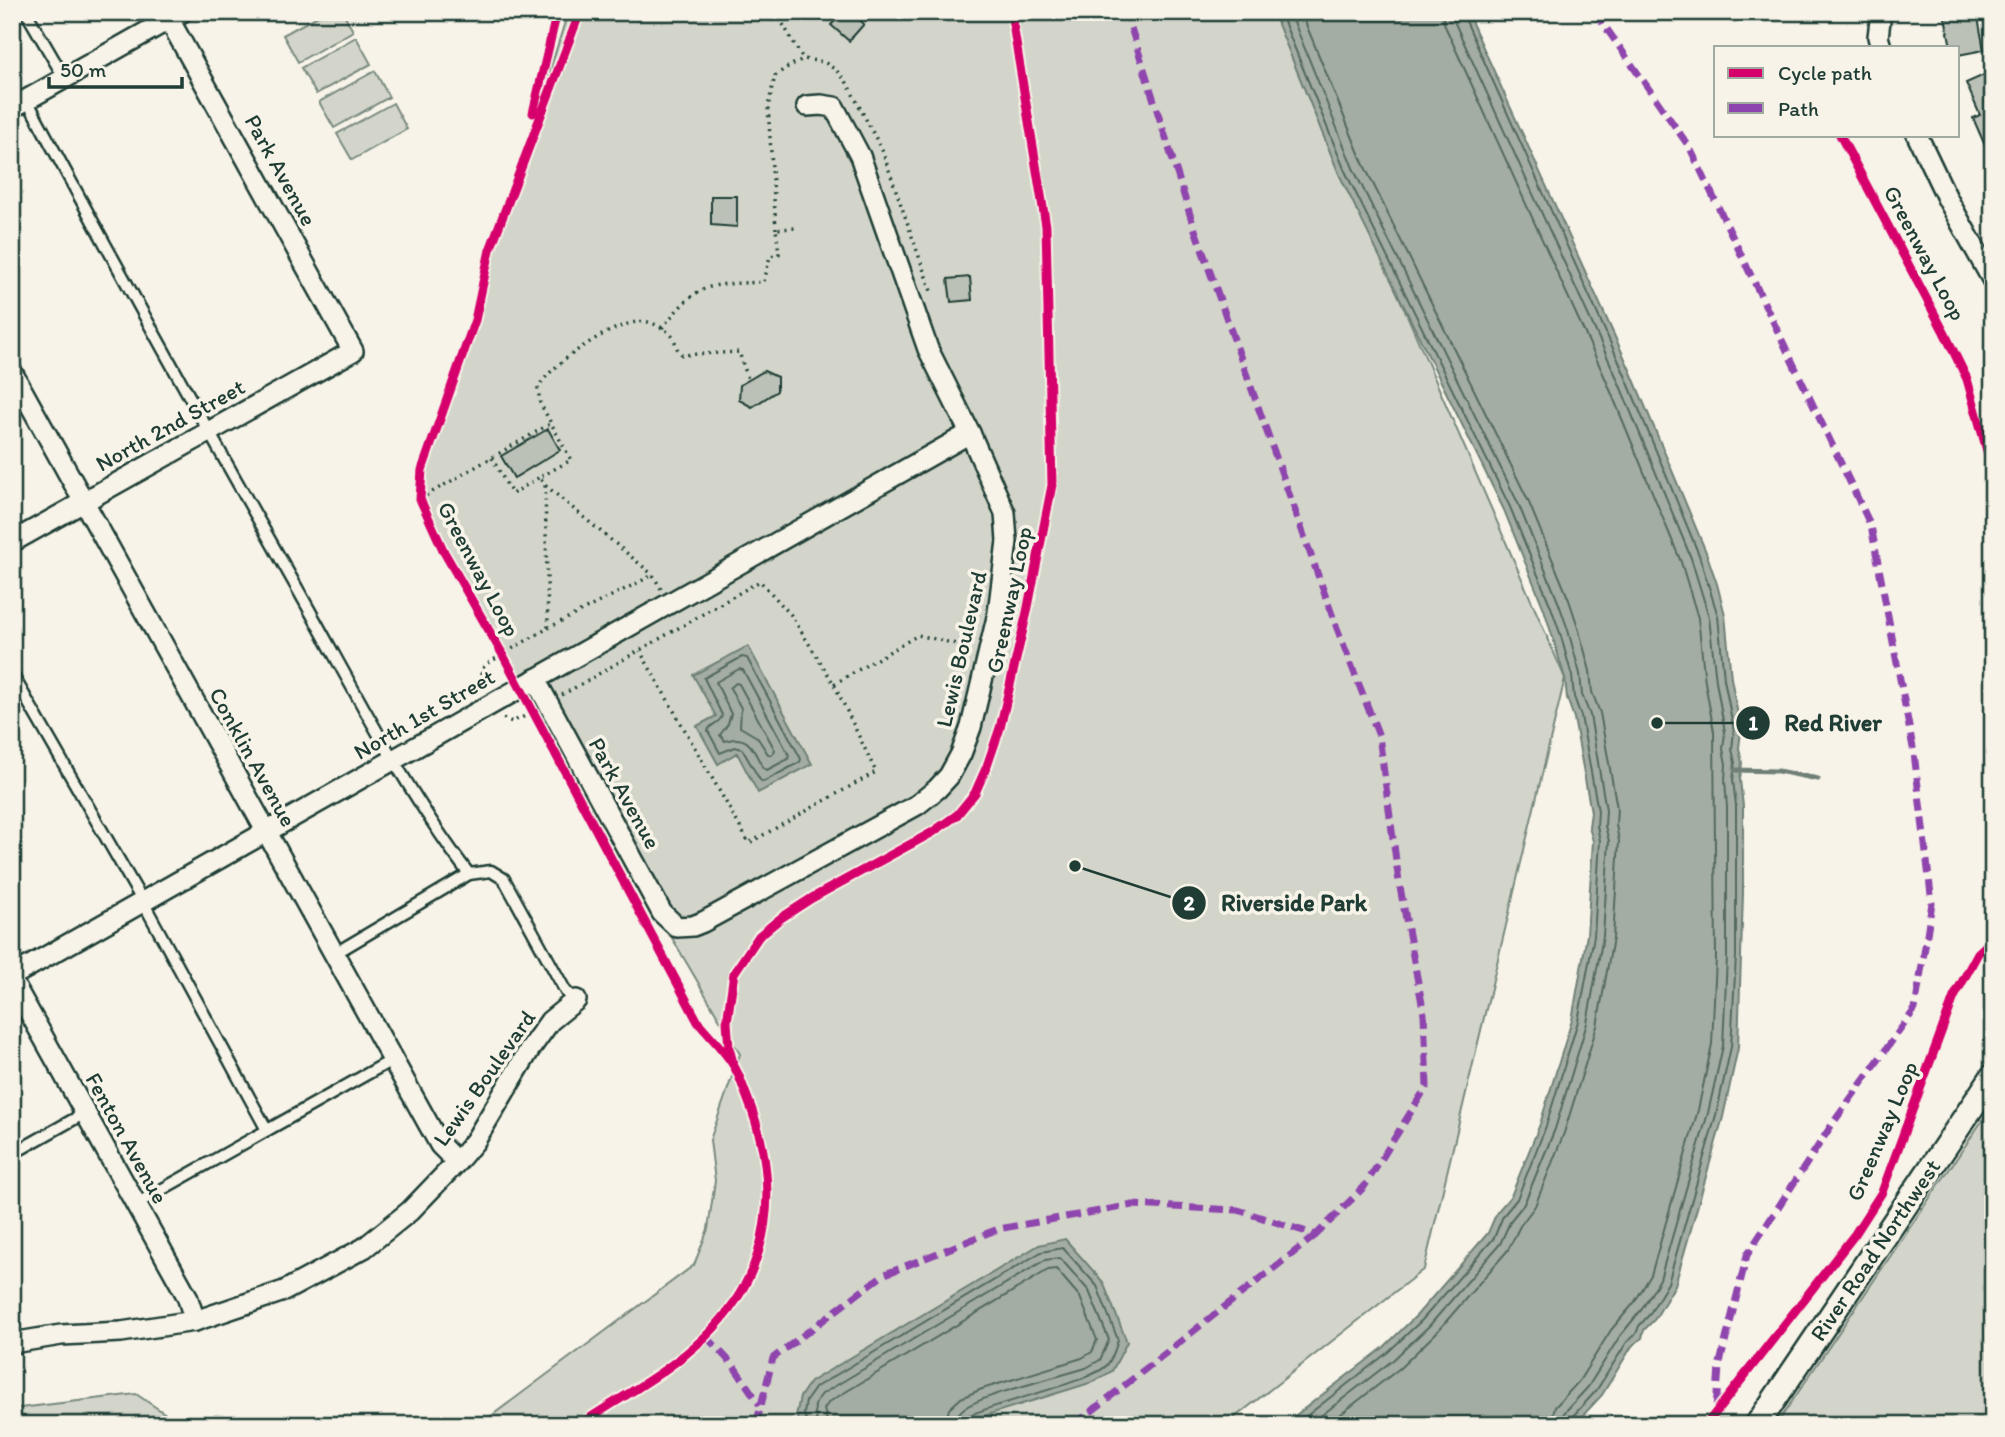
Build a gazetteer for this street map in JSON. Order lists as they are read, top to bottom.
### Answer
{
  "streets": {
    "street": [
      "Park Avenue",
      "North 2nd Street",
      "Lewis Boulevard",
      "North 1st Street",
      "Conklin Avenue",
      "Fenton Avenue",
      "River Road Northwest"
    ],
    "cycle path": ["Greenway Loop"]
  },
  "crossings": [
    ["Park Avenue", "Greenway Loop"],
    ["Park Avenue", "North 2nd Street"],
    ["Park Avenue", "Lewis Boulevard"],
    ["Park Avenue", "North 1st Street"],
    ["Greenway Loop", "North 1st Street"],
    ["North 2nd Street", "Conklin Avenue"],
    ["Lewis Boulevard", "North 1st Street"],
    ["Lewis Boulevard", "Conklin Avenue"],
    ["Lewis Boulevard", "Fenton Avenue"],
    ["North 1st Street", "Conklin Avenue"],
    ["North 1st Street", "Fenton Avenue"]
  ],
  "places": ["Red River", "Riverside Park"],
  "legend": ["Cycle path", "Path"],
  "scale_bar": "50 m"
}
